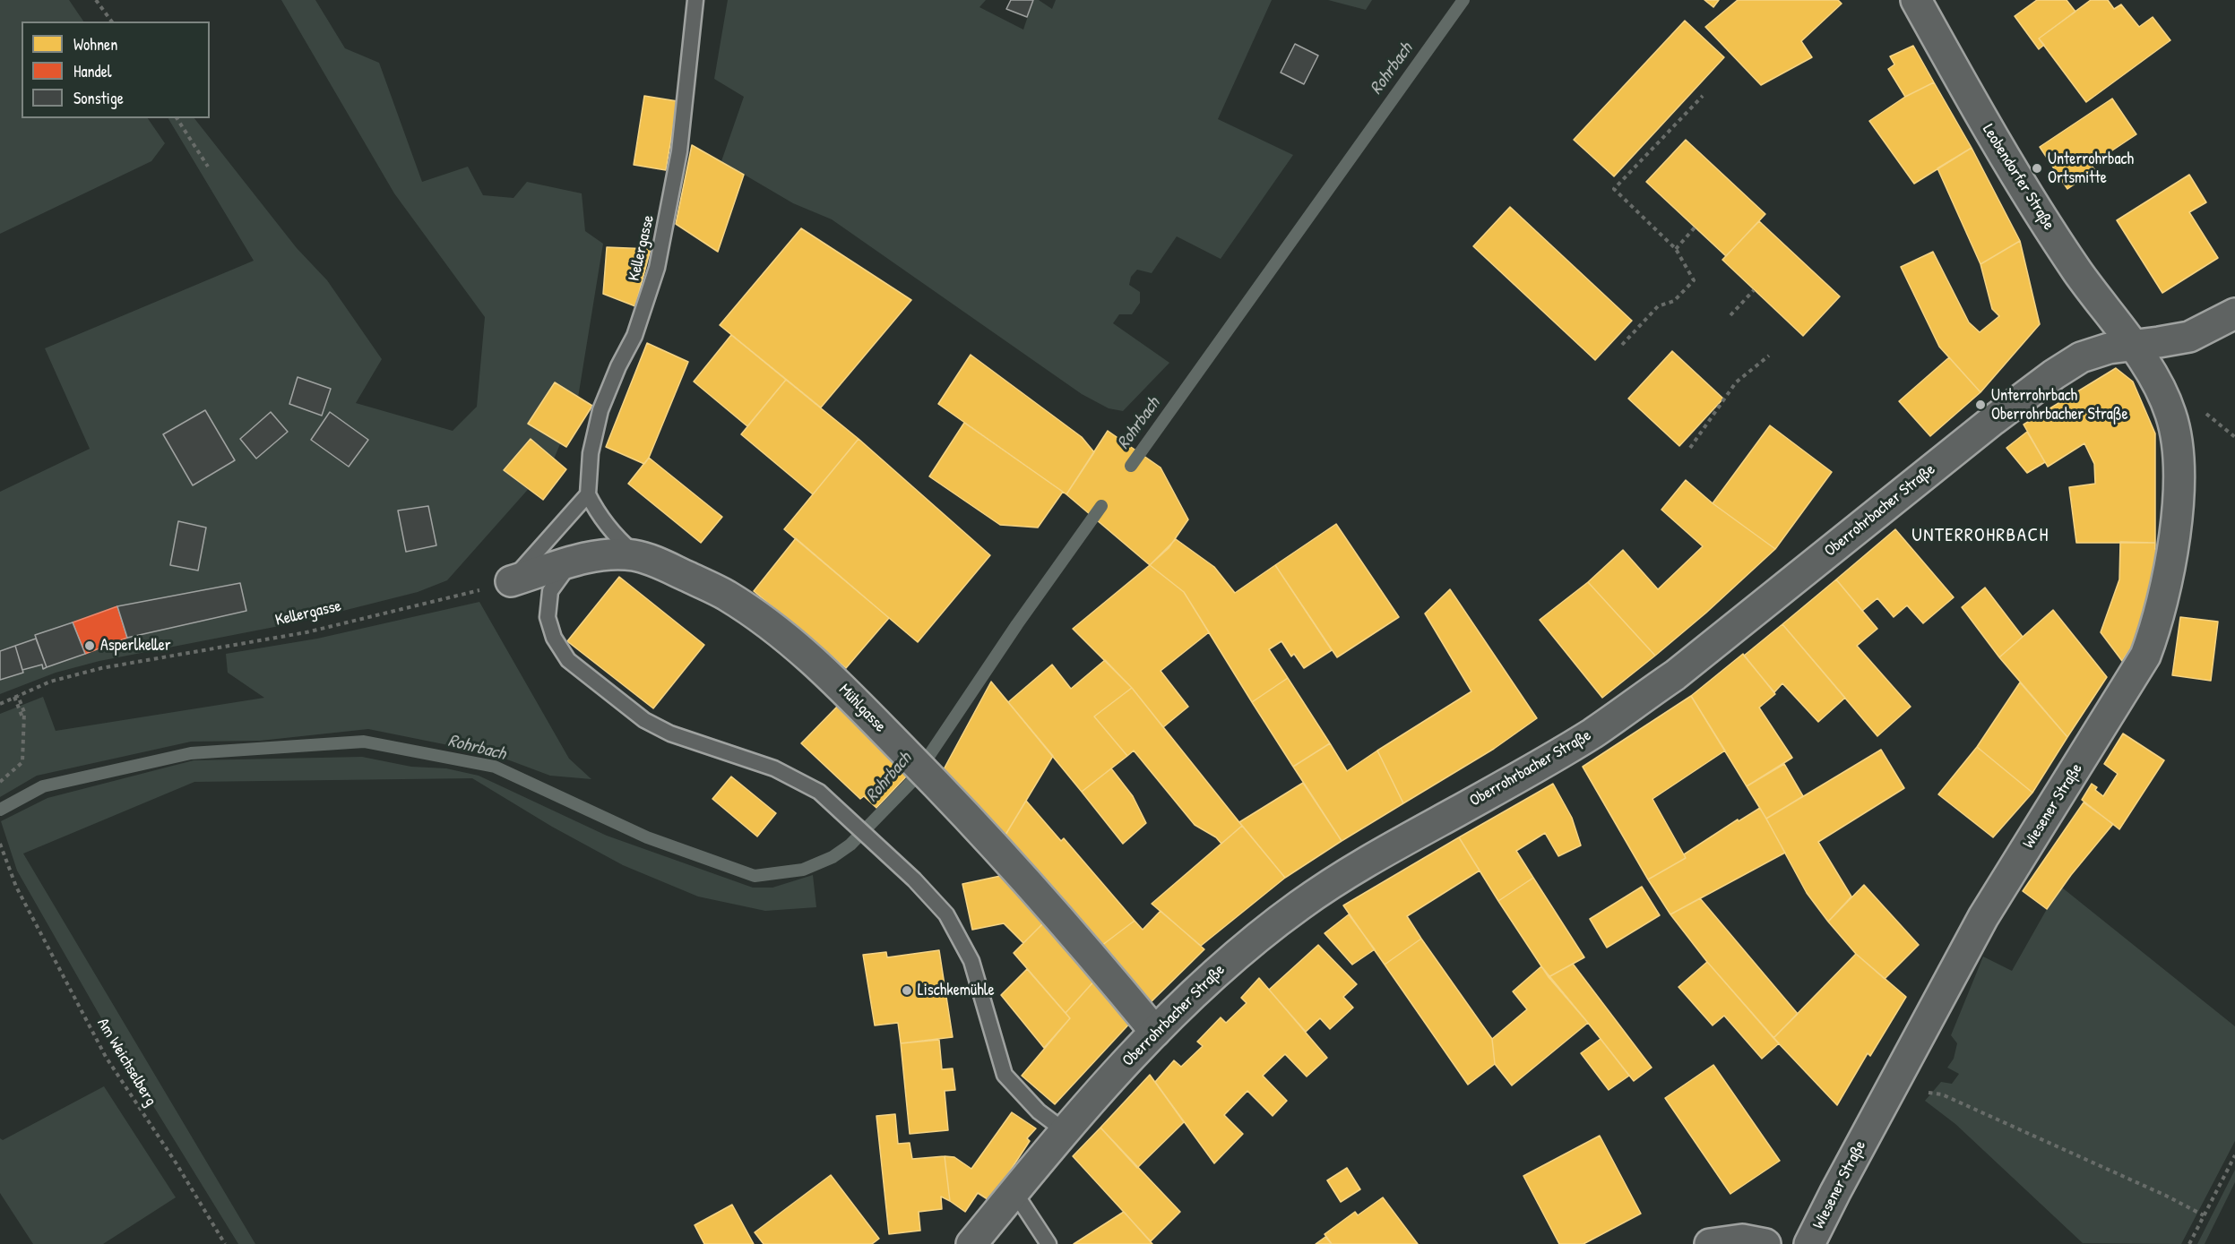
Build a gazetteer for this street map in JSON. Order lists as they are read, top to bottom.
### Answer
{
  "streets": {
    "main road": [
      "Leobendorfer Straße",
      "Oberrohrbacher Straße",
      "Mühlgasse",
      "Wiesener Straße"
    ],
    "lane": ["Kellergasse"],
    "path": ["Am Weichselberg"]
  },
  "crossings": [
    ["Leobendorfer Straße", "Oberrohrbacher Straße"],
    ["Leobendorfer Straße", "Wiesener Straße"],
    ["Kellergasse", "Mühlgasse"],
    ["Oberrohrbacher Straße", "Mühlgasse"],
    ["Oberrohrbacher Straße", "Wiesener Straße"]
  ],
  "districts": ["UNTERROHRBACH"],
  "water": ["Rohrbach"],
  "places": [
    "Unterrohrbach Ortsmitte",
    "Unterrohrbach Oberrohrbacher Straße",
    "Asperlkeller",
    "Lischkemühle"
  ],
  "legend": ["Wohnen", "Handel", "Sonstige"]
}
